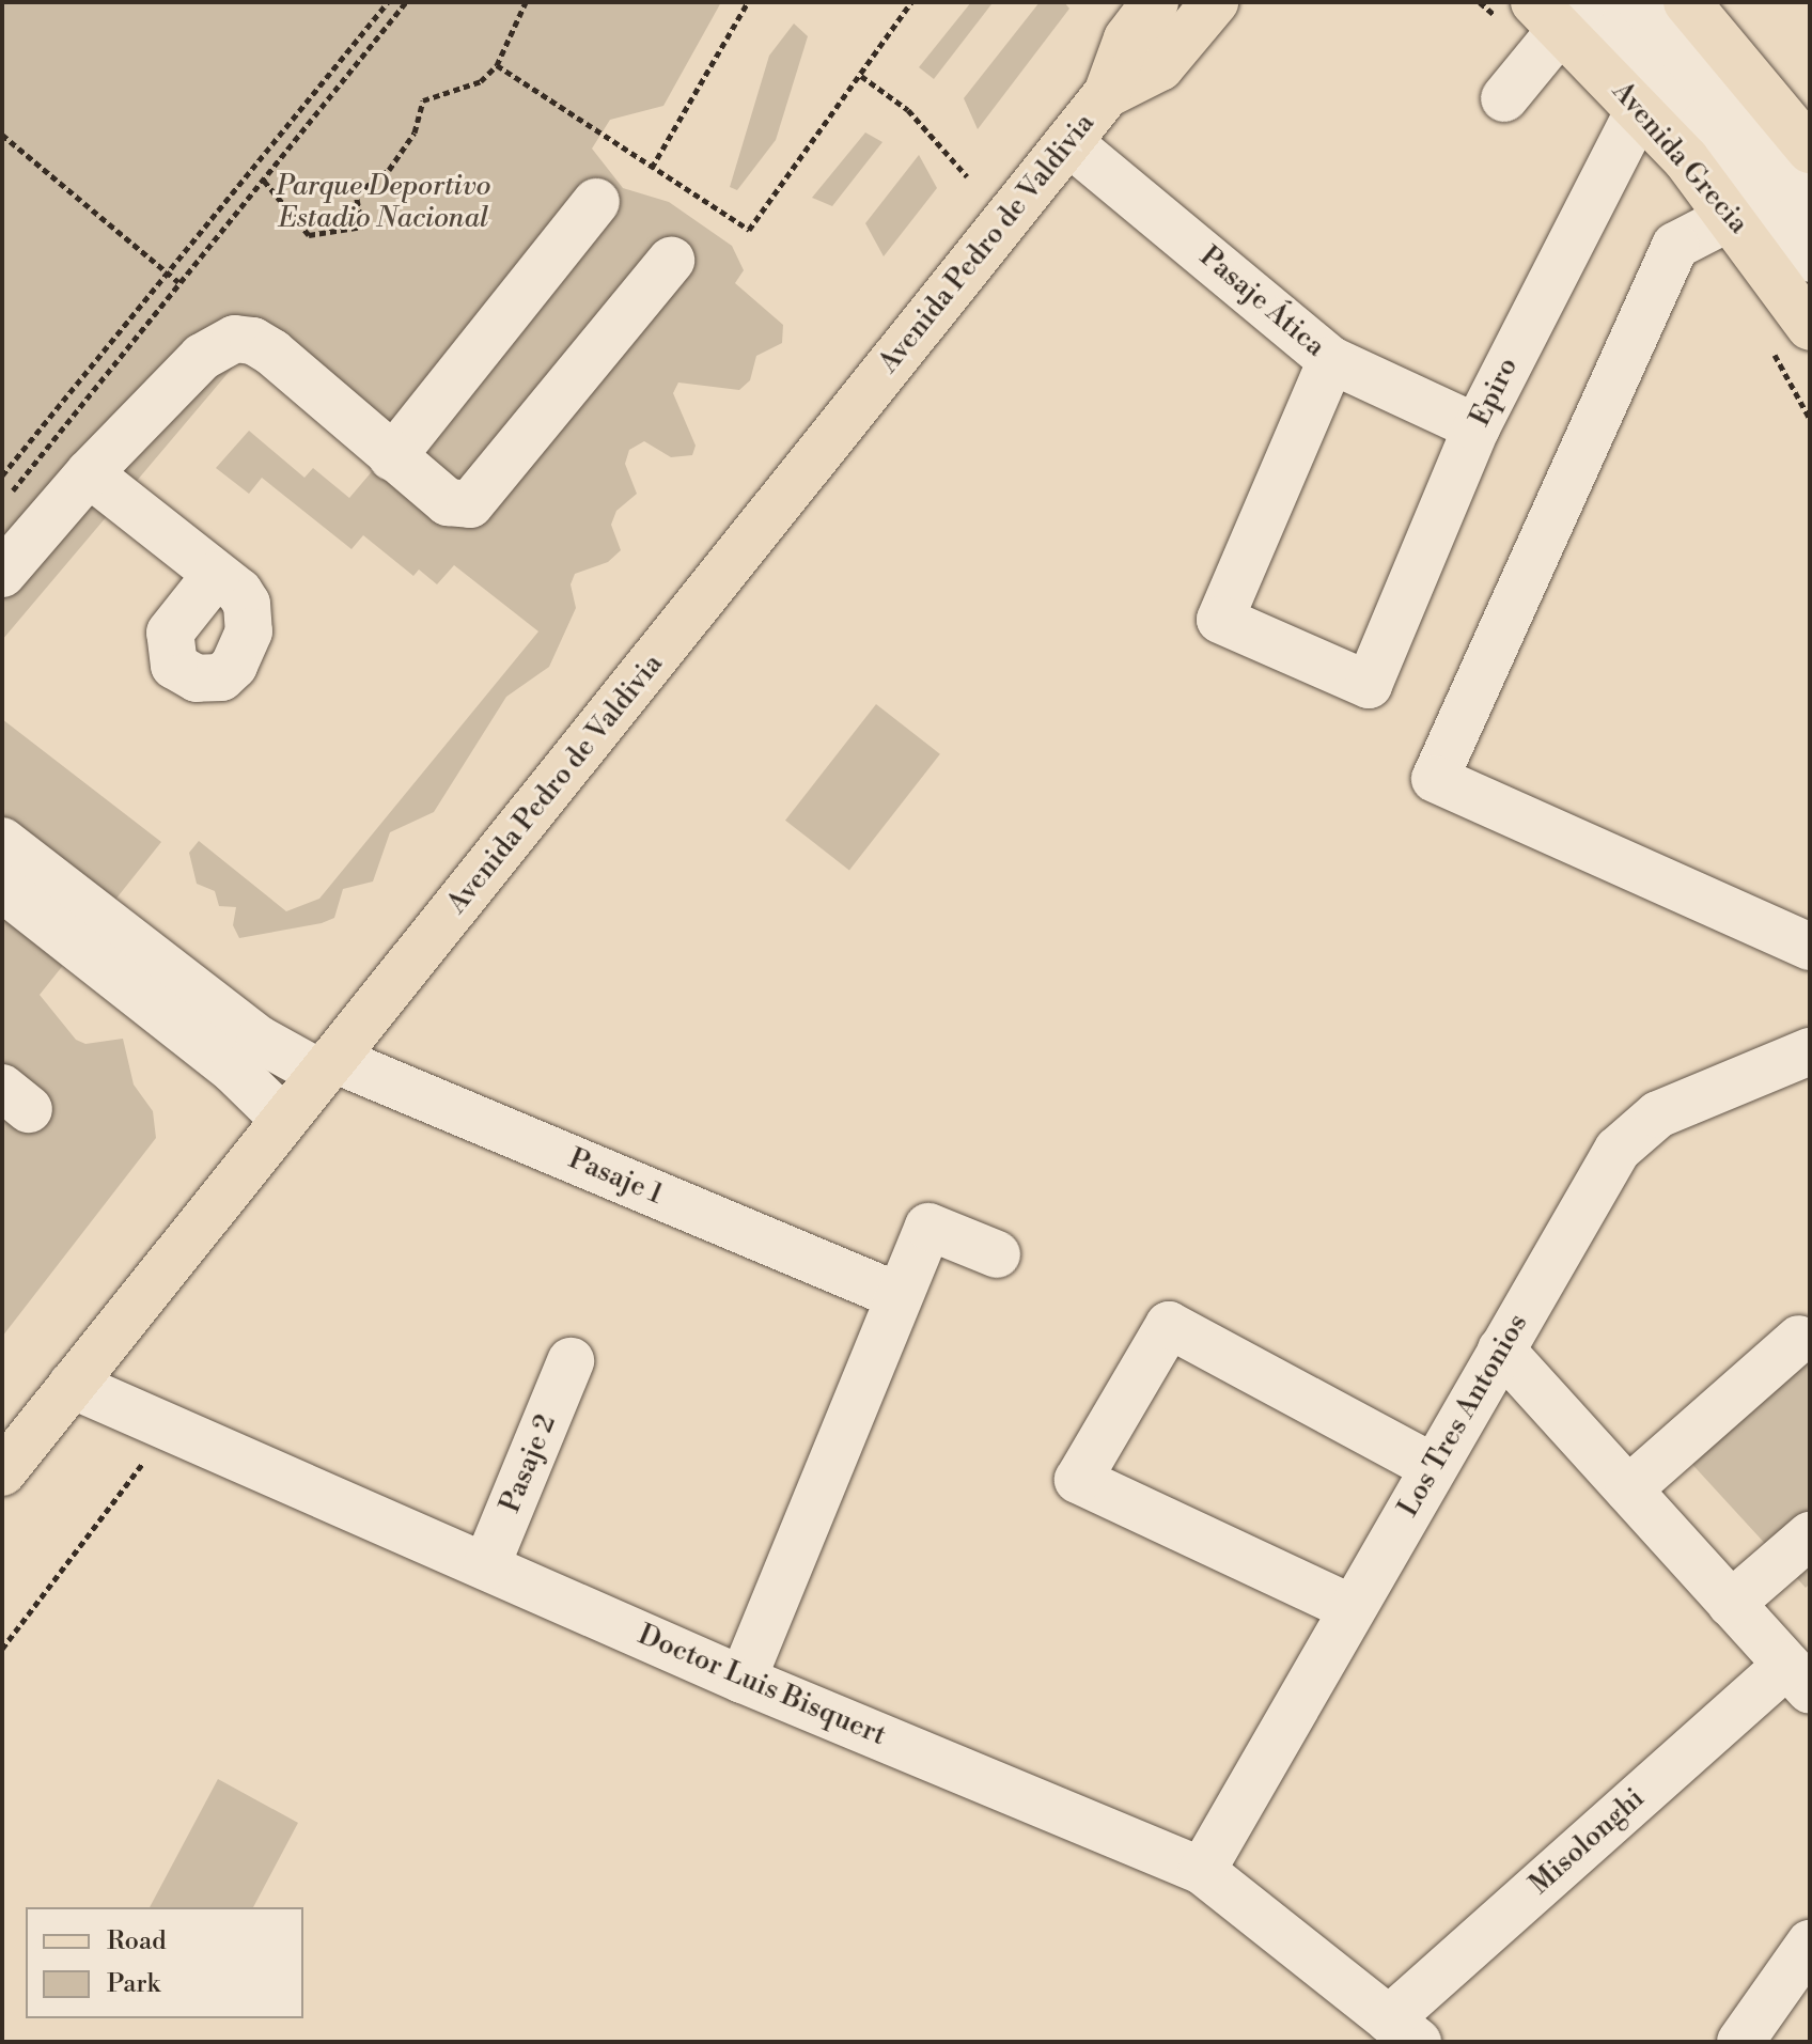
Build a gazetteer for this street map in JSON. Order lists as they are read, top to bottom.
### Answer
{
  "streets": {
    "main road": ["Avenida Grecia", "Avenida Pedro de Valdivia"],
    "street": [
      "Pasaje Ática",
      "Epiro",
      "Pasaje 1",
      "Los Tres Antonios",
      "Pasaje 2",
      "Doctor Luis Bisquert",
      "Misolonghi"
    ]
  },
  "crossings": [
    ["Avenida Grecia", "Epiro"],
    ["Avenida Pedro de Valdivia", "Pasaje Ática"],
    ["Avenida Pedro de Valdivia", "Pasaje 1"],
    ["Avenida Pedro de Valdivia", "Doctor Luis Bisquert"],
    ["Pasaje Ática", "Epiro"],
    ["Los Tres Antonios", "Doctor Luis Bisquert"],
    ["Pasaje 2", "Doctor Luis Bisquert"],
    ["Doctor Luis Bisquert", "Misolonghi"]
  ],
  "parks": ["Parque Deportivo Estadio Nacional"],
  "legend": ["Road", "Park"]
}
